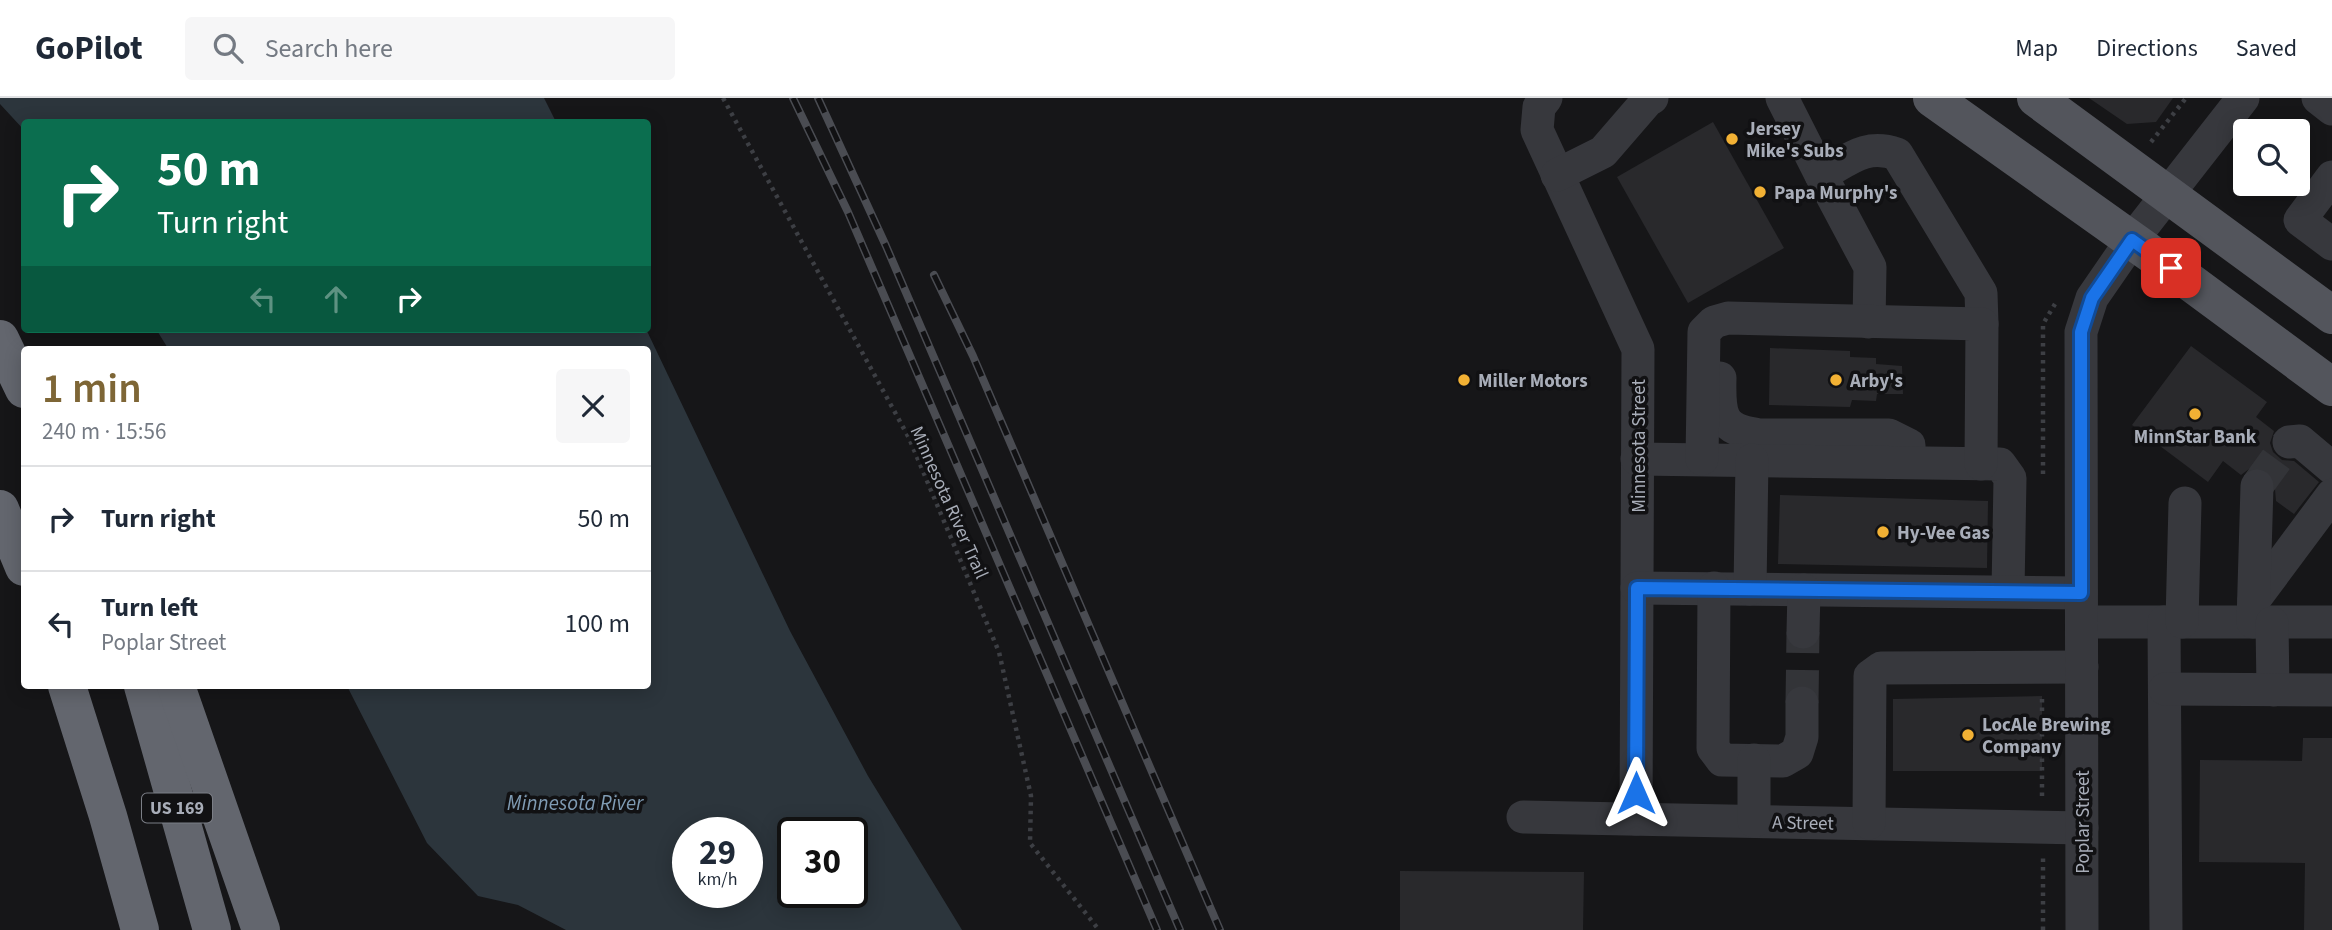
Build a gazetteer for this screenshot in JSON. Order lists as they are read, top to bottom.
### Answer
{
  "streets": {
    "highway": ["US 169"],
    "street": ["Minnesota Street", "A Street", "Poplar Street"],
    "path": ["Minnesota River Trail"]
  },
  "crossings": [
    ["Minnesota Street", "A Street"],
    ["A Street", "Poplar Street"]
  ],
  "water": ["Minnesota River"],
  "places": [
    "Jersey Mike's Subs",
    "Papa Murphy's",
    "Miller Motors",
    "Arby's",
    "MinnStar Bank",
    "Hy-Vee Gas",
    "LocAle Brewing Company"
  ],
  "page": {
    "header": "GoPilot",
    "search": "Search here",
    "nav": ["Map", "Directions", "Saved"],
    "turn": ["50 m", "Turn right"],
    "heading": ["1 min", "240 m · 15:56"],
    "list": [
      {
        "name": "Turn right",
        "value": "50 m"
      },
      {
        "name": "Turn left",
        "note": "Poplar Street",
        "value": "100 m"
      }
    ],
    "speed": "29 km/h",
    "limit": "30"
  }
}
